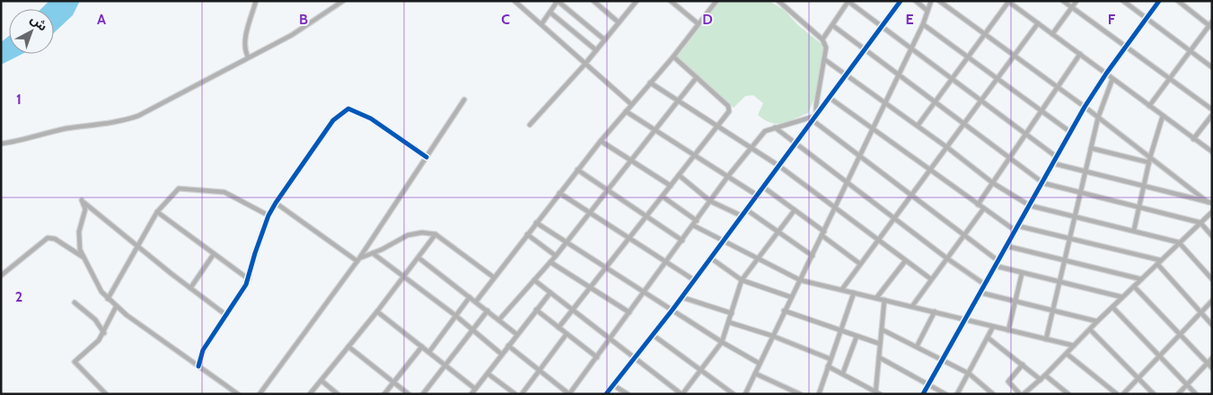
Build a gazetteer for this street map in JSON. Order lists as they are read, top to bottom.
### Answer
{
  "north": "top right",
  "grid": {
    "columns": [
      "A",
      "B",
      "C",
      "D",
      "E",
      "F"
    ],
    "rows": ["1", "2"]
  }
}
